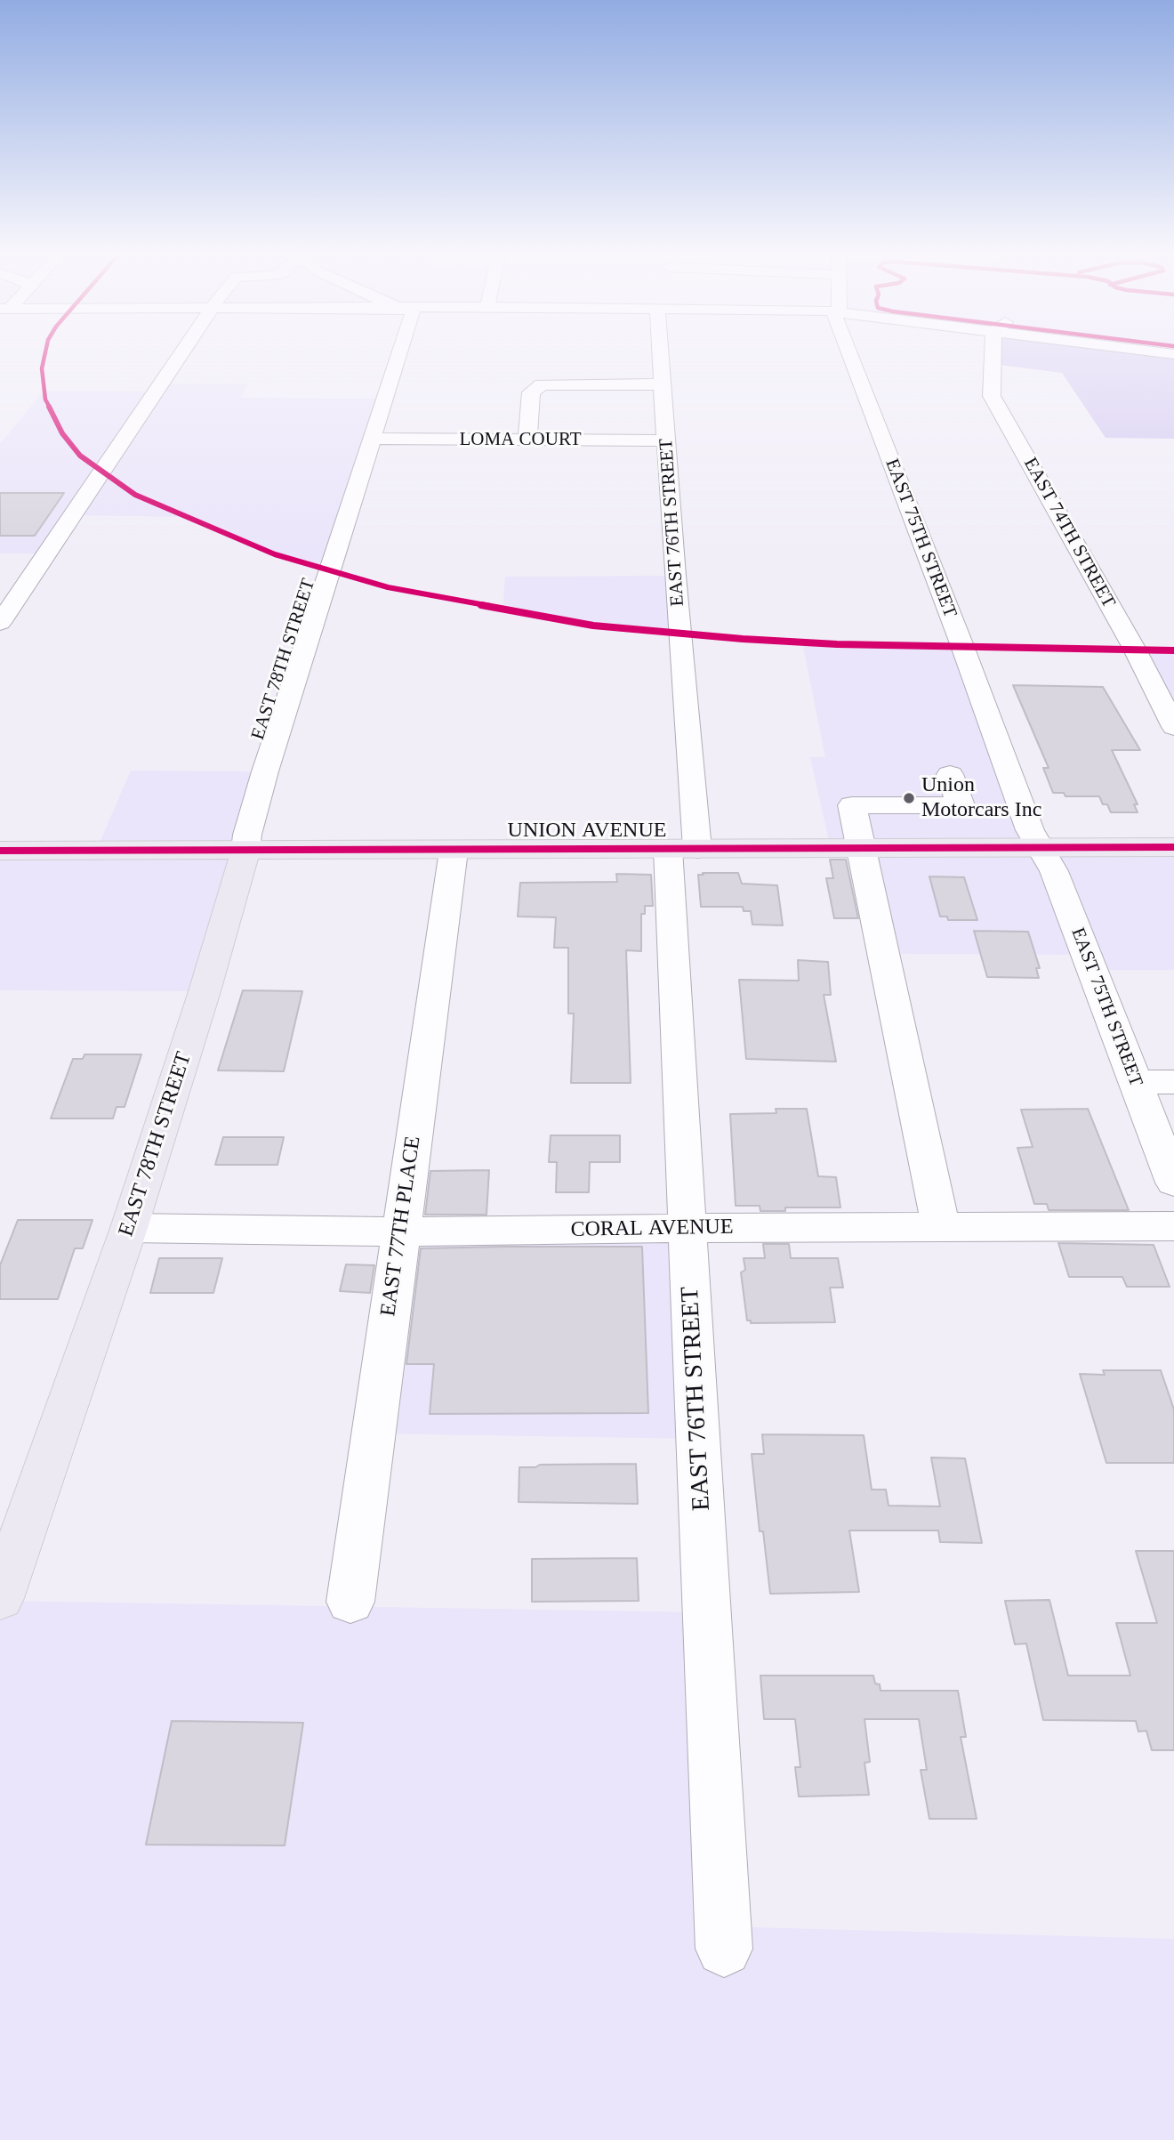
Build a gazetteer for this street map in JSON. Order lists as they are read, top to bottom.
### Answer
{
  "streets": {
    "main road": ["EAST 78TH STREET", "UNION AVENUE"],
    "street": [
      "LOMA COURT",
      "EAST 76TH STREET",
      "EAST 74TH STREET",
      "EAST 75TH STREET",
      "EAST 77TH PLACE",
      "CORAL AVENUE"
    ]
  },
  "crossings": [
    ["LOMA COURT", "EAST 76TH STREET"],
    ["LOMA COURT", "EAST 78TH STREET"],
    ["EAST 76TH STREET", "UNION AVENUE"],
    ["EAST 76TH STREET", "CORAL AVENUE"],
    ["EAST 75TH STREET", "UNION AVENUE"],
    ["EAST 78TH STREET", "UNION AVENUE"],
    ["EAST 78TH STREET", "CORAL AVENUE"],
    ["UNION AVENUE", "EAST 77TH PLACE"],
    ["EAST 77TH PLACE", "CORAL AVENUE"]
  ],
  "places": ["Union Motorcars Inc"]
}
